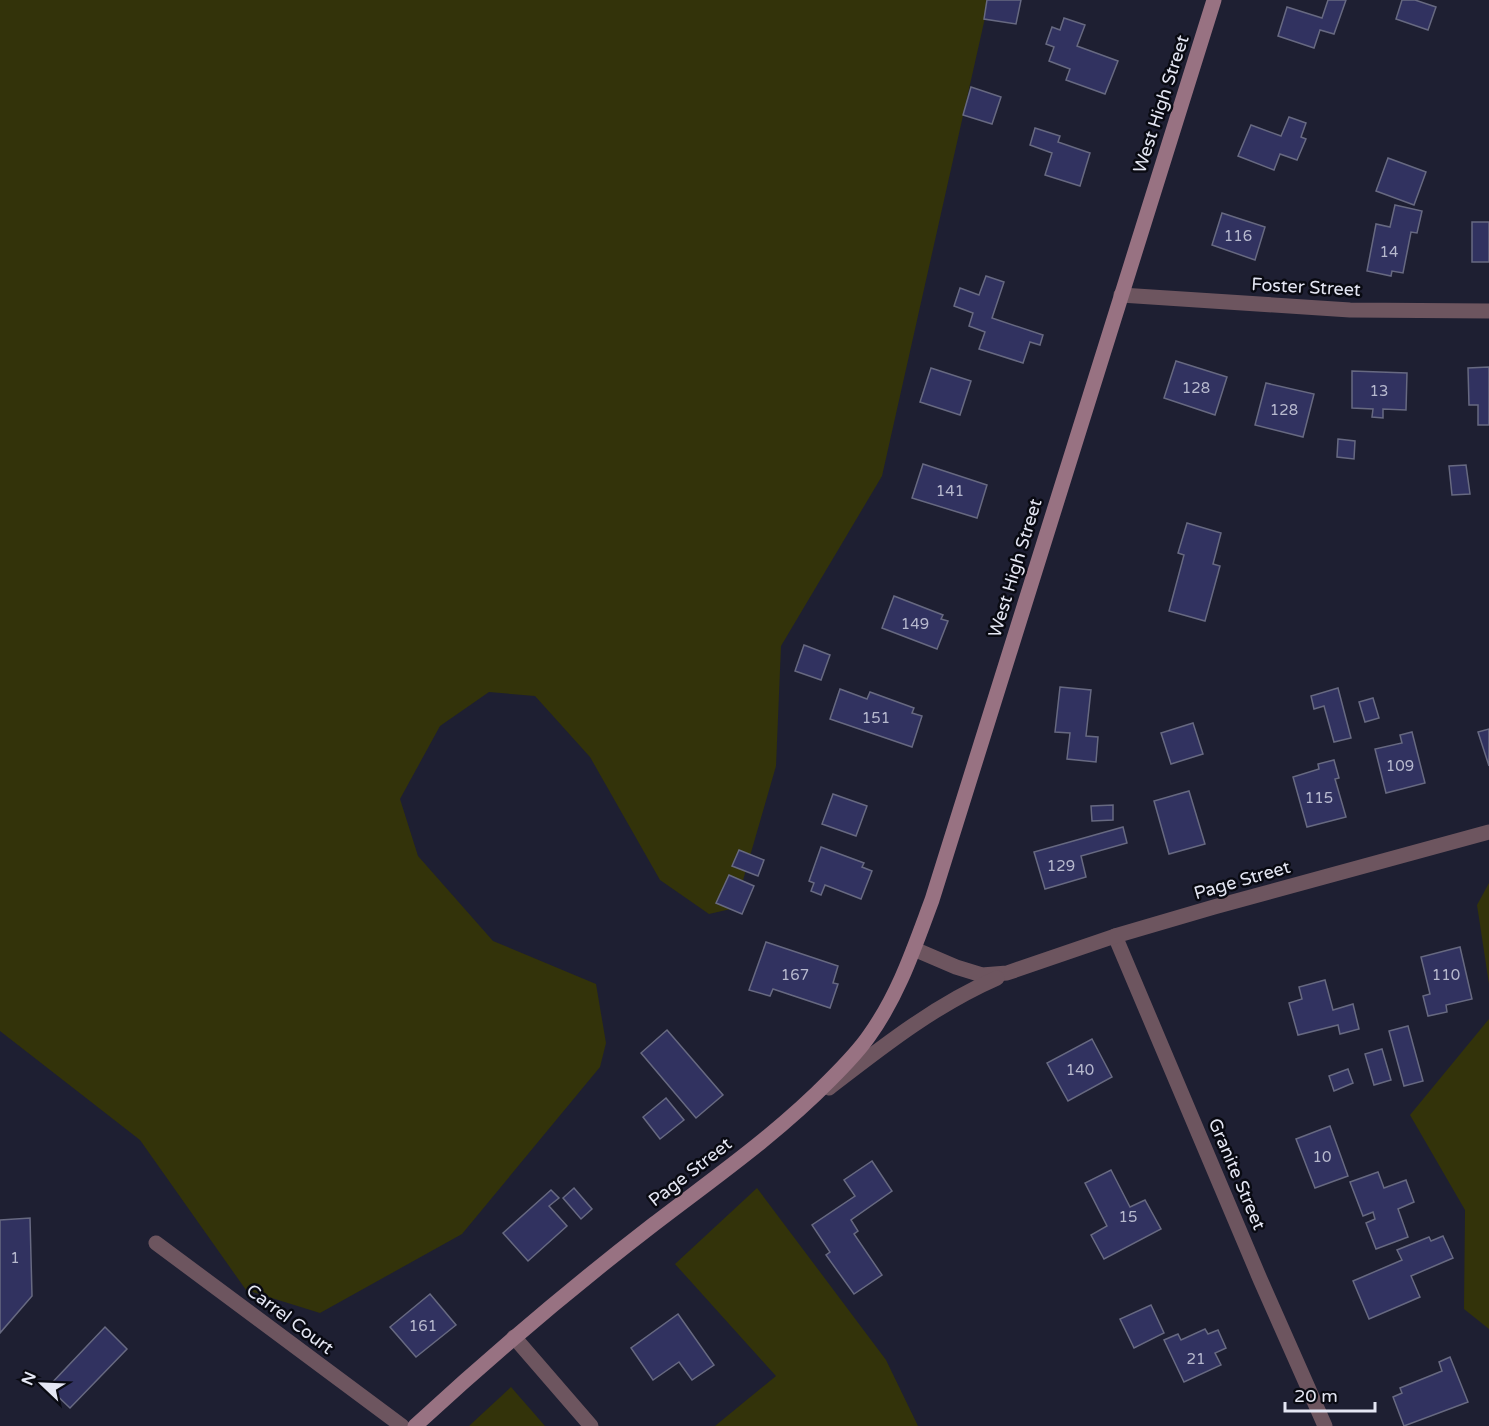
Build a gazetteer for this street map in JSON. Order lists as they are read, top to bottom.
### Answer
{
  "streets": {
    "main road": ["West High Street", "Page Street"],
    "street": ["Foster Street", "Granite Street", "Carrel Court"]
  },
  "crossings": [
    ["West High Street", "Foster Street"],
    ["West High Street", "Page Street"],
    ["Page Street", "Granite Street"]
  ],
  "house_numbers": [
    "116",
    "14",
    "128",
    "13",
    "128",
    "141",
    "149",
    "151",
    "109",
    "115",
    "129",
    "167",
    "110",
    "140",
    "10",
    "15",
    "1",
    "161",
    "21"
  ],
  "scale_bar": "20 m",
  "north": "top left"
}
